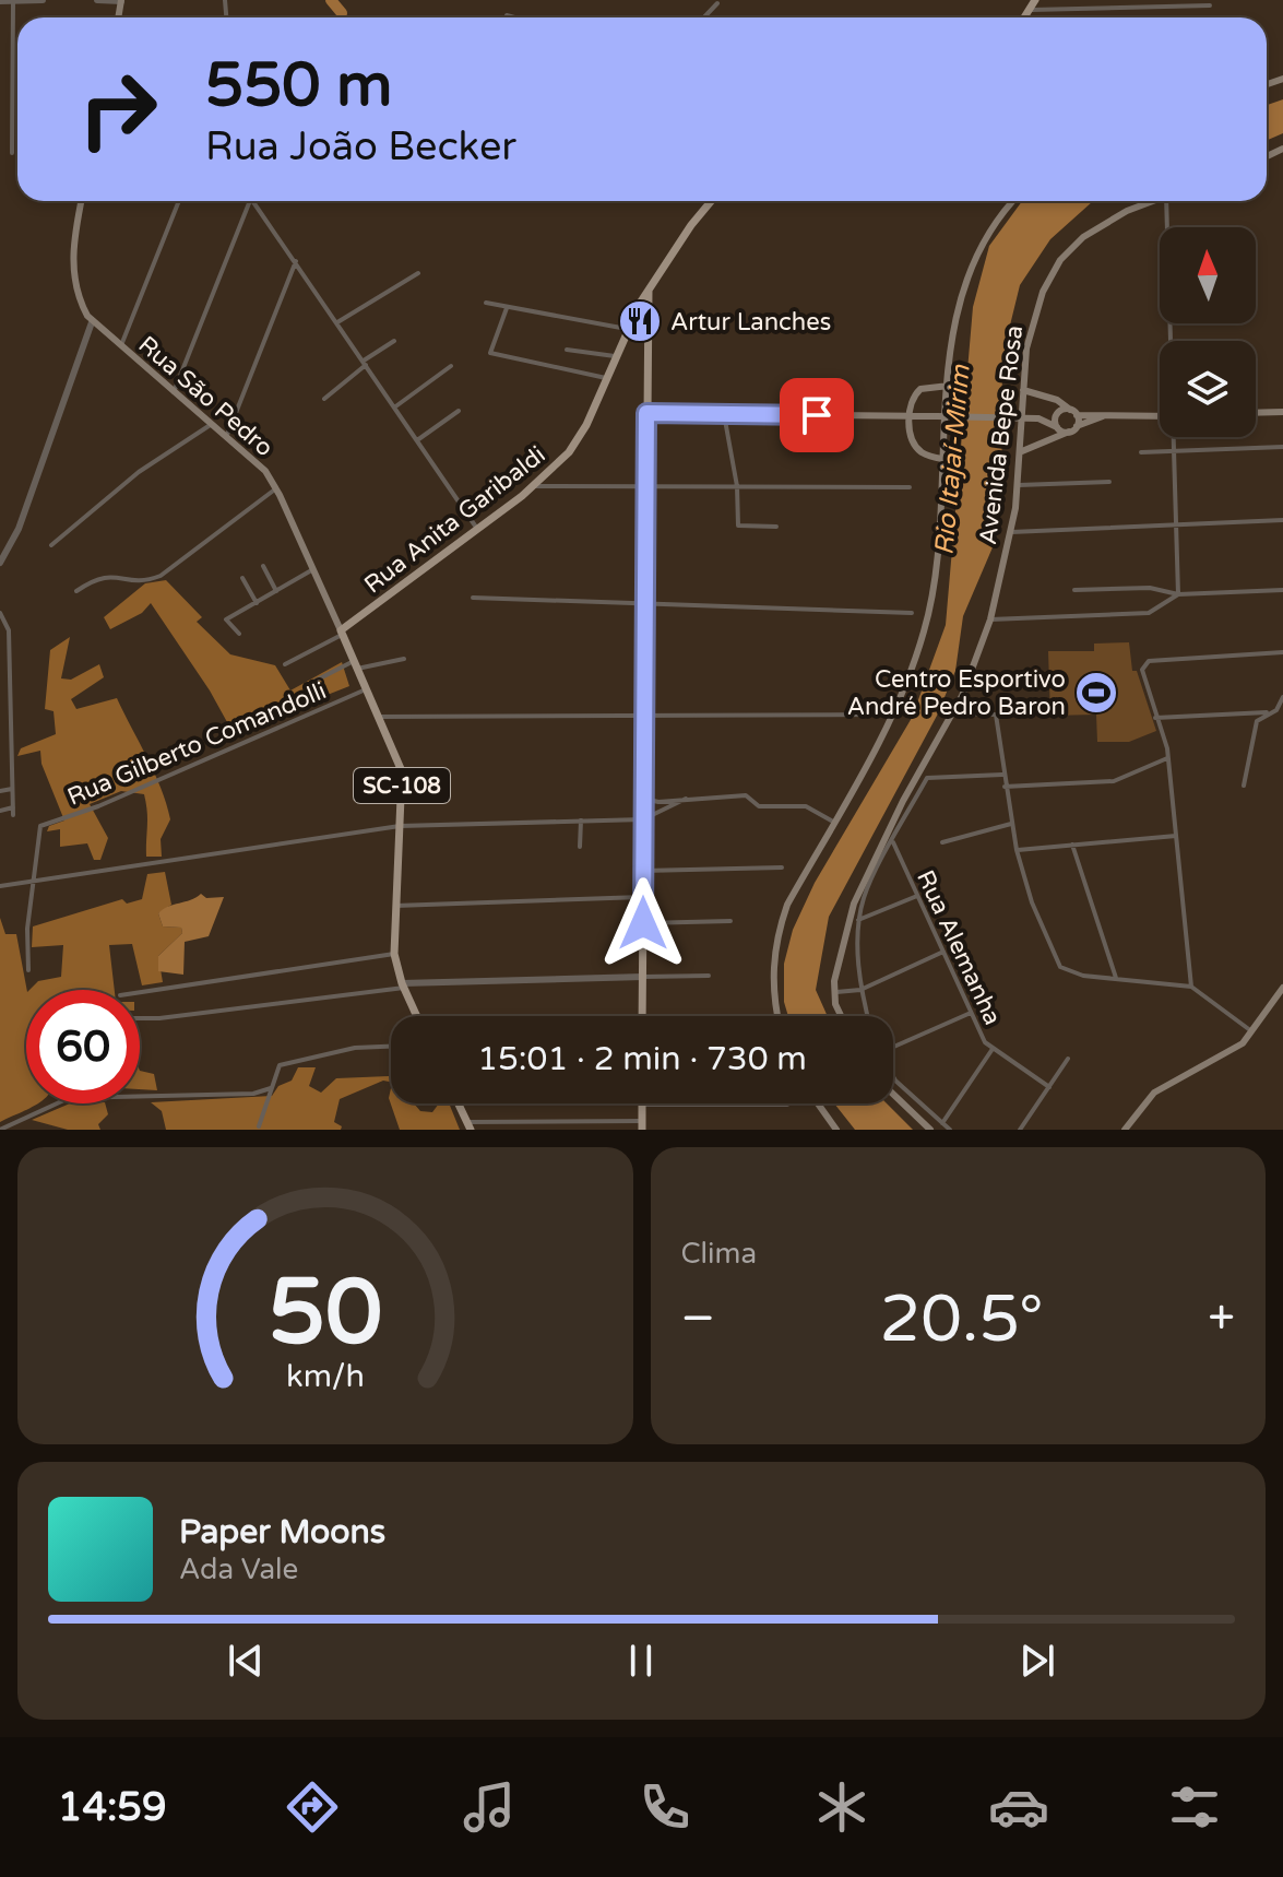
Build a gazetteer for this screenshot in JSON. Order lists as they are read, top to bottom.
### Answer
{
  "streets": {
    "main road": [
      "Rua São Pedro",
      "Avenida Bepe Rosa",
      "Rua Anita Garibaldi",
      "SC-108"
    ],
    "street": ["Rua Gilberto Comandolli", "Rua Alemanha"]
  },
  "crossings": [
    ["Rua São Pedro", "Rua Anita Garibaldi"],
    ["Rua São Pedro", "SC-108"],
    ["Rua Anita Garibaldi", "SC-108"],
    ["Rua Gilberto Comandolli", "SC-108"]
  ],
  "water": ["Rio Itajaí-Mirim"],
  "places": {
    "restaurant": ["Artur Lanches"],
    "sports": ["Centro Esportivo André Pedro Baron"]
  },
  "north": "top",
  "page": {
    "turn": ["550 m", "Rua João Becker"],
    "limit": "60",
    "trip": "15:01 · 2 min · 730 m",
    "tile": "Clima",
    "heat": ["−", "20.5°", "+"],
    "song": ["Paper Moons", "Ada Vale"],
    "tabs": "14:59",
    "gauge": ["50", "km/h"]
  }
}
